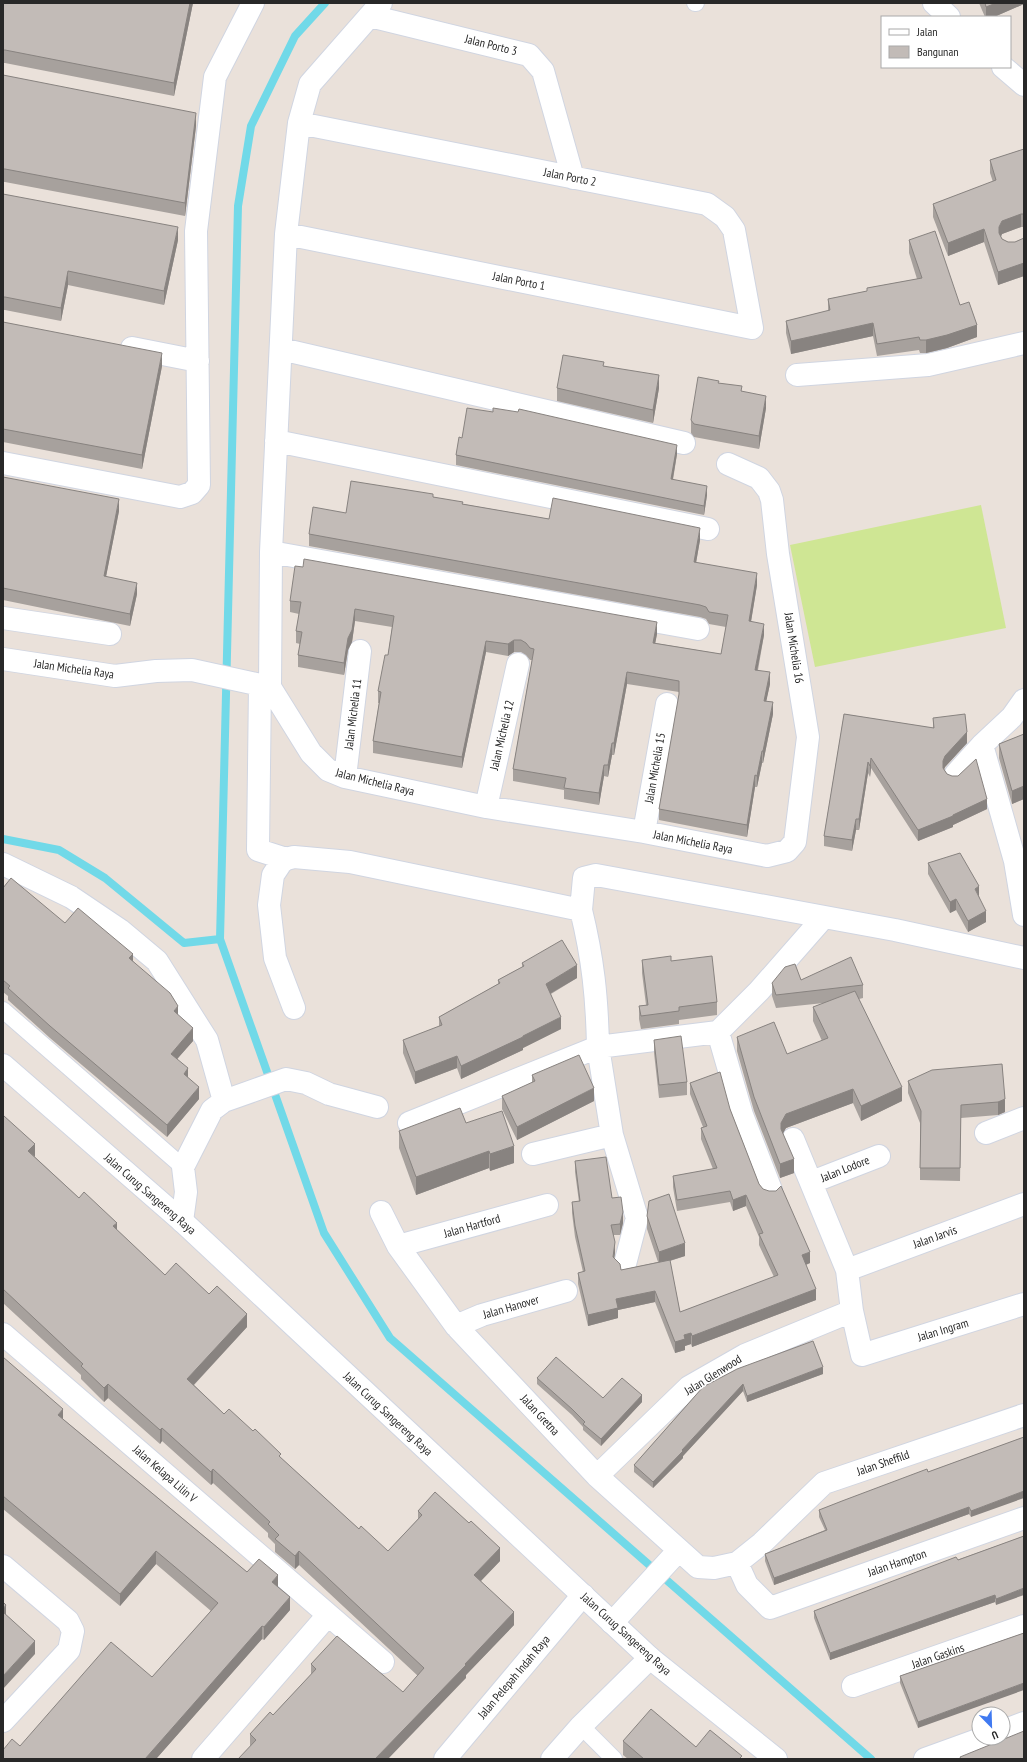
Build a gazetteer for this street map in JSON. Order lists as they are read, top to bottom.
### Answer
{
  "streets": {
    "street": [
      "Jalan Porto 3",
      "Jalan Porto 2",
      "Jalan Porto 1",
      "Jalan Michelia 16",
      "Jalan Michelia Raya",
      "Jalan Michelia 11",
      "Jalan Michelia 12",
      "Jalan Michelia 15",
      "Jalan Lodore",
      "Jalan Curug Sangereng Raya",
      "Jalan Hartford",
      "Jalan Jarvis",
      "Jalan Hanover",
      "Jalan Ingram",
      "Jalan Glenwood",
      "Jalan Gretna",
      "Jalan Sheffild",
      "Jalan Kelapa Lilin V",
      "Jalan Hampton",
      "Jalan Gaskins",
      "Jalan Pelepah Indah Raya"
    ]
  },
  "crossings": [
    ["Jalan Porto 3", "Jalan Porto 2"],
    ["Jalan Porto 2", "Jalan Porto 1"],
    ["Jalan Michelia 16", "Jalan Michelia Raya"],
    ["Jalan Michelia Raya", "Jalan Michelia 11"],
    ["Jalan Michelia Raya", "Jalan Michelia 12"],
    ["Jalan Michelia Raya", "Jalan Michelia 15"],
    ["Jalan Curug Sangereng Raya", "Jalan Pelepah Indah Raya"],
    ["Jalan Hartford", "Jalan Gretna"],
    ["Jalan Hanover", "Jalan Gretna"],
    ["Jalan Ingram", "Jalan Glenwood"],
    ["Jalan Glenwood", "Jalan Gretna"],
    ["Jalan Gretna", "Jalan Sheffild"],
    ["Jalan Gretna", "Jalan Hampton"],
    ["Jalan Sheffild", "Jalan Hampton"]
  ],
  "legend": ["Jalan", "Bangunan"],
  "north": "bottom right"
}
